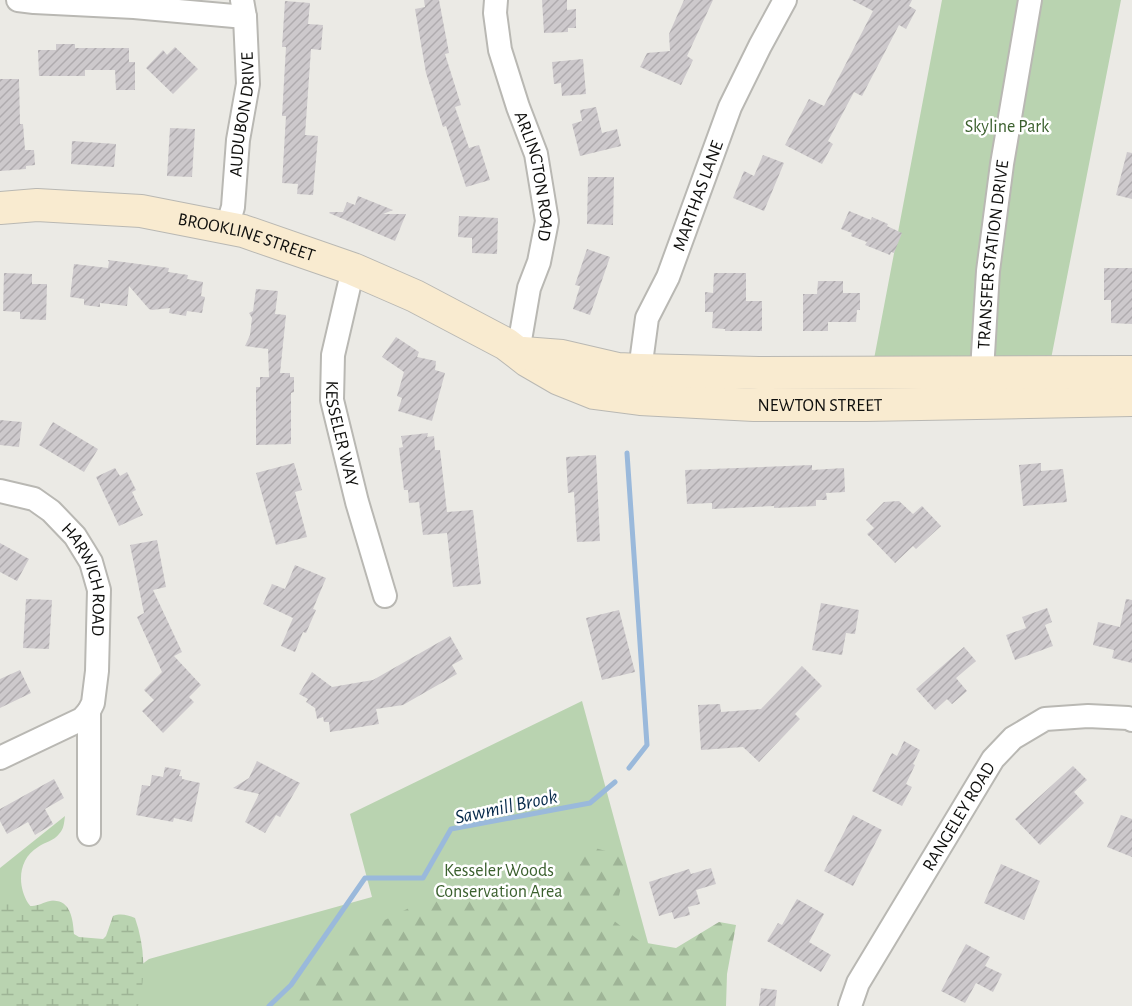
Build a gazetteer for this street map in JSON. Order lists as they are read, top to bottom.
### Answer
{
  "streets": {
    "main road": ["BROOKLINE STREET", "NEWTON STREET"],
    "street": [
      "AUDUBON DRIVE",
      "ARLINGTON ROAD",
      "MARTHAS LANE",
      "TRANSFER STATION DRIVE",
      "KESSELER WAY",
      "HARWICH ROAD",
      "RANGELEY ROAD"
    ]
  },
  "crossings": [
    ["AUDUBON DRIVE", "BROOKLINE STREET"],
    ["ARLINGTON ROAD", "NEWTON STREET"],
    ["MARTHAS LANE", "NEWTON STREET"],
    ["BROOKLINE STREET", "NEWTON STREET"],
    ["BROOKLINE STREET", "KESSELER WAY"],
    ["TRANSFER STATION DRIVE", "NEWTON STREET"]
  ],
  "water": ["Sawmill Brook"],
  "parks": ["Skyline Park", "Kesseler Woods Conservation Area"]
}
